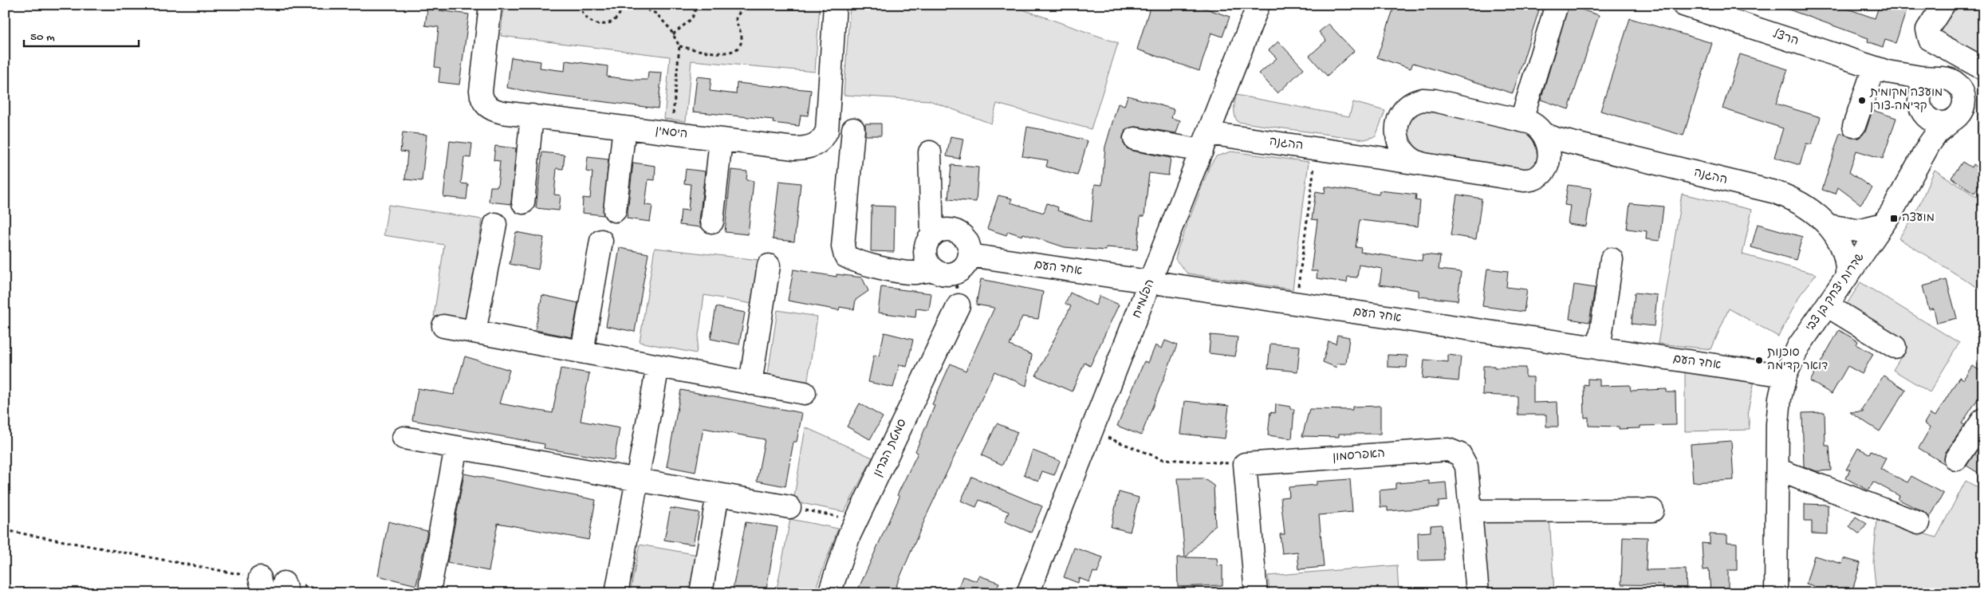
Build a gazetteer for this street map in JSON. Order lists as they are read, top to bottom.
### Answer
{
  "streets": {
    "street": [
      "הרצל",
      "היסמין",
      "ההגנה",
      "אחד העם",
      "שדרות יצחק בן צבי",
      "הפלמ\"ח",
      "סמטת הברון",
      "האפרסמון"
    ]
  },
  "crossings": [
    ["הרצל", "שדרות יצחק בן צבי"],
    ["ההגנה", "שדרות יצחק בן צבי"],
    ["ההגנה", "הפלמ\"ח"],
    ["אחד העם", "שדרות יצחק בן צבי"],
    ["אחד העם", "הפלמ\"ח"]
  ],
  "places": {
    "other": ["מועצה מקומית קדימה-צורן", "סוכנות דואר קדימה"],
    "transit": ["מועצה"]
  },
  "scale_bar": "50 m"
}
